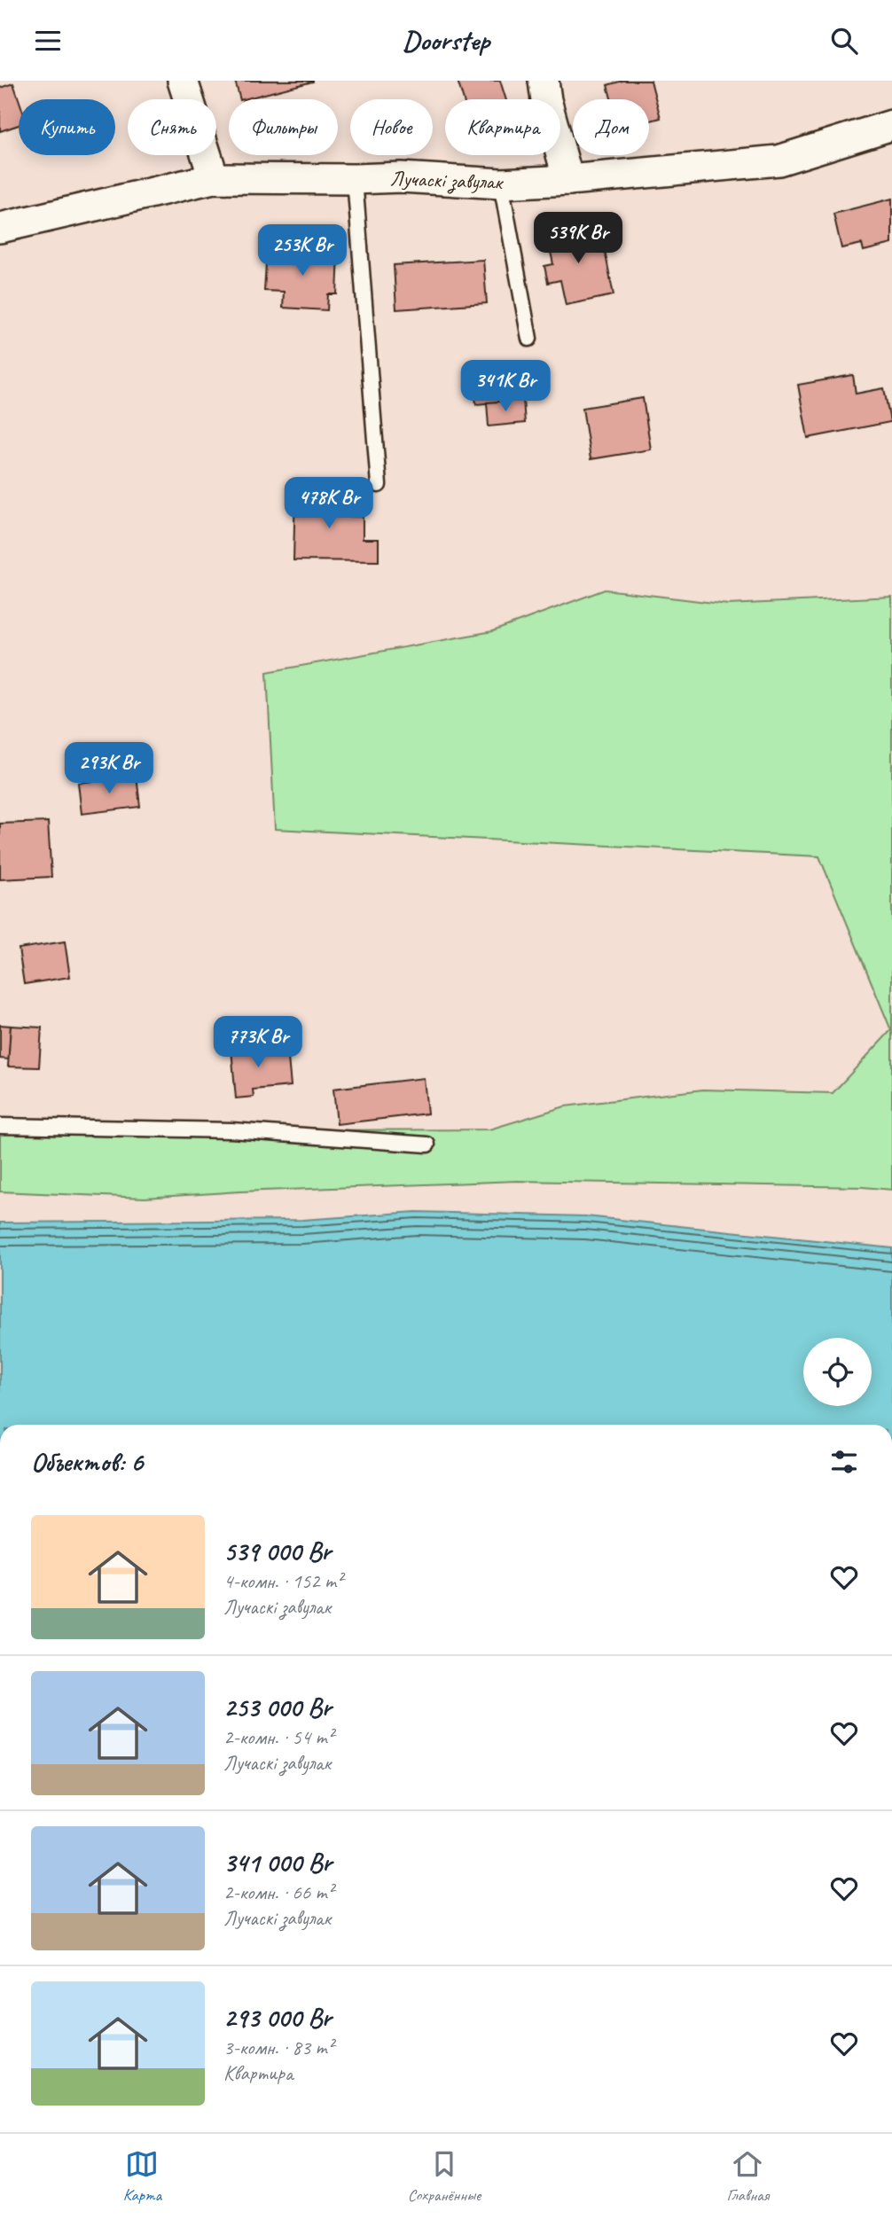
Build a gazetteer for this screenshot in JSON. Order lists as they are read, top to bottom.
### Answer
{
  "streets": {
    "street": ["Лучаскі завулак"]
  },
  "page": {
    "header": "Doorstep",
    "chip": [
      "Купить",
      "Снять",
      "Фильтры",
      "Новое",
      "Квартира",
      "Дом"
    ],
    "price": [
      "539K Br",
      "253K Br",
      "341K Br",
      "478K Br",
      "293K Br",
      "773K Br"
    ],
    "heading": "Объектов: 6",
    "list": [
      {
        "name": "539 000 Br",
        "note": "4-комн. · 152 m² · Лучаскі завулак"
      },
      {
        "name": "253 000 Br",
        "note": "2-комн. · 54 m² · Лучаскі завулак"
      },
      {
        "name": "341 000 Br",
        "note": "2-комн. · 66 m² · Лучаскі завулак"
      },
      {
        "name": "293 000 Br",
        "note": "3-комн. · 83 m² · Квартира"
      }
    ],
    "tabs": ["Карта", "Сохранённые", "Главная"]
  }
}
